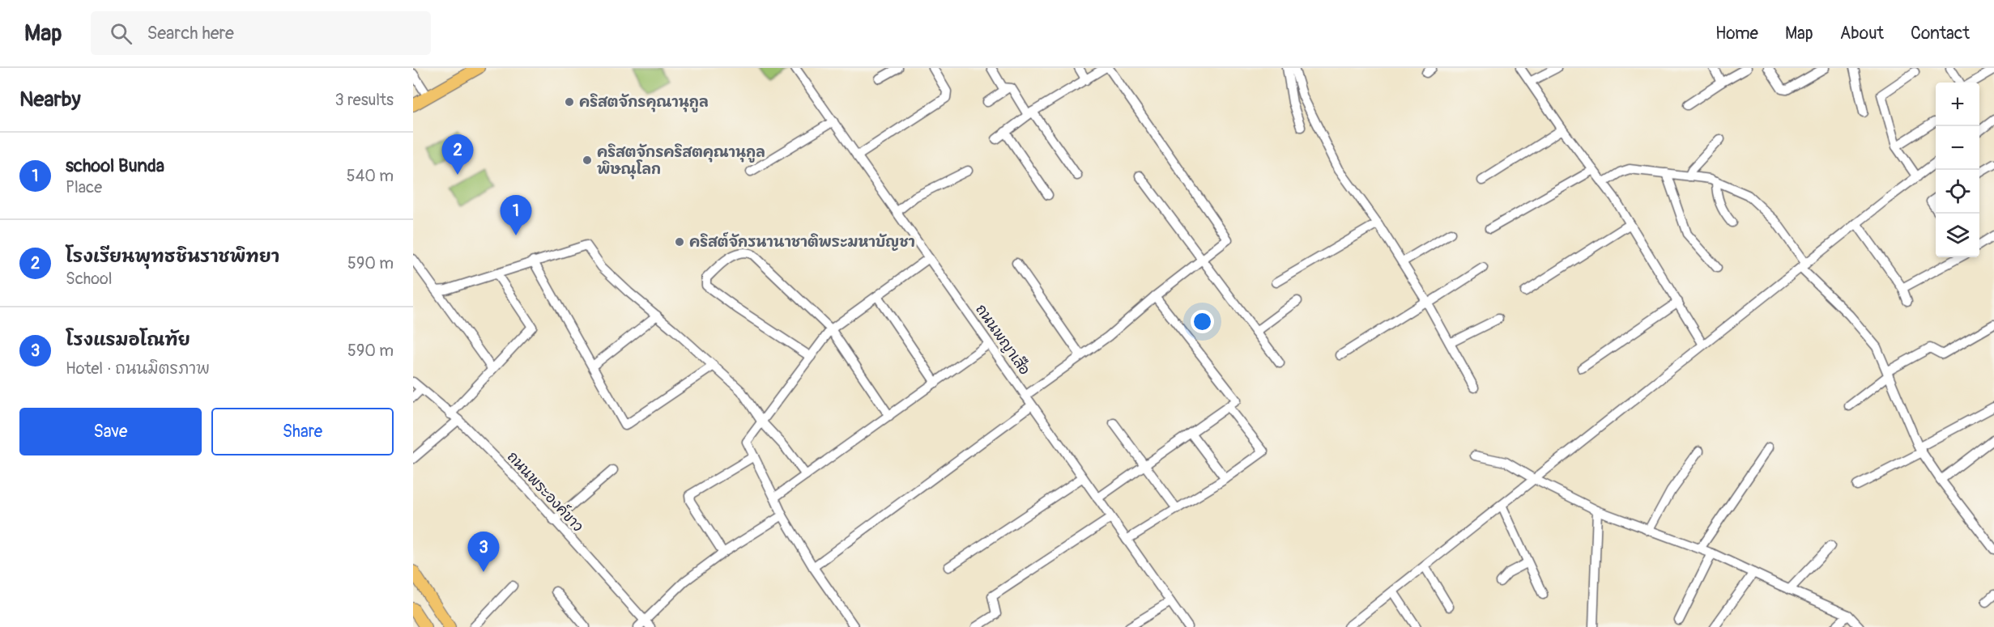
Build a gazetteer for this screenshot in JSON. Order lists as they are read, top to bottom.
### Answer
{
  "streets": {
    "street": ["ถนนพญาเสือ", "ถนนพระองค์ขาว"]
  },
  "places": ["คริสตจักรคุณานุกูล", "คริสตจักรคริสตคุณานุกูล พิษณุโลก", "คริสต์จักรนานาชาติพระมหาบัญชา"],
  "page": {
    "header": "Map",
    "search": "Search here",
    "nav": [
      "Home",
      "Map",
      "About",
      "Contact"
    ],
    "heading": ["Nearby", "3 results"],
    "map_buttons": ["+", "−"],
    "list": [
      {
        "mark": "1",
        "name": "school Bunda",
        "note": "Place",
        "value": "540 m"
      },
      {
        "mark": "2",
        "name": "โรงเรียนพุทธชินราชพิทยา",
        "note": "School",
        "value": "590 m"
      },
      {
        "mark": "3",
        "name": "โรงแรมอโณทัย",
        "note": "Hotel · ถนนมิตรภาพ",
        "value": "590 m"
      }
    ],
    "pins": ["2", "1", "3"],
    "buttons": ["Save", "Share"]
  }
}
